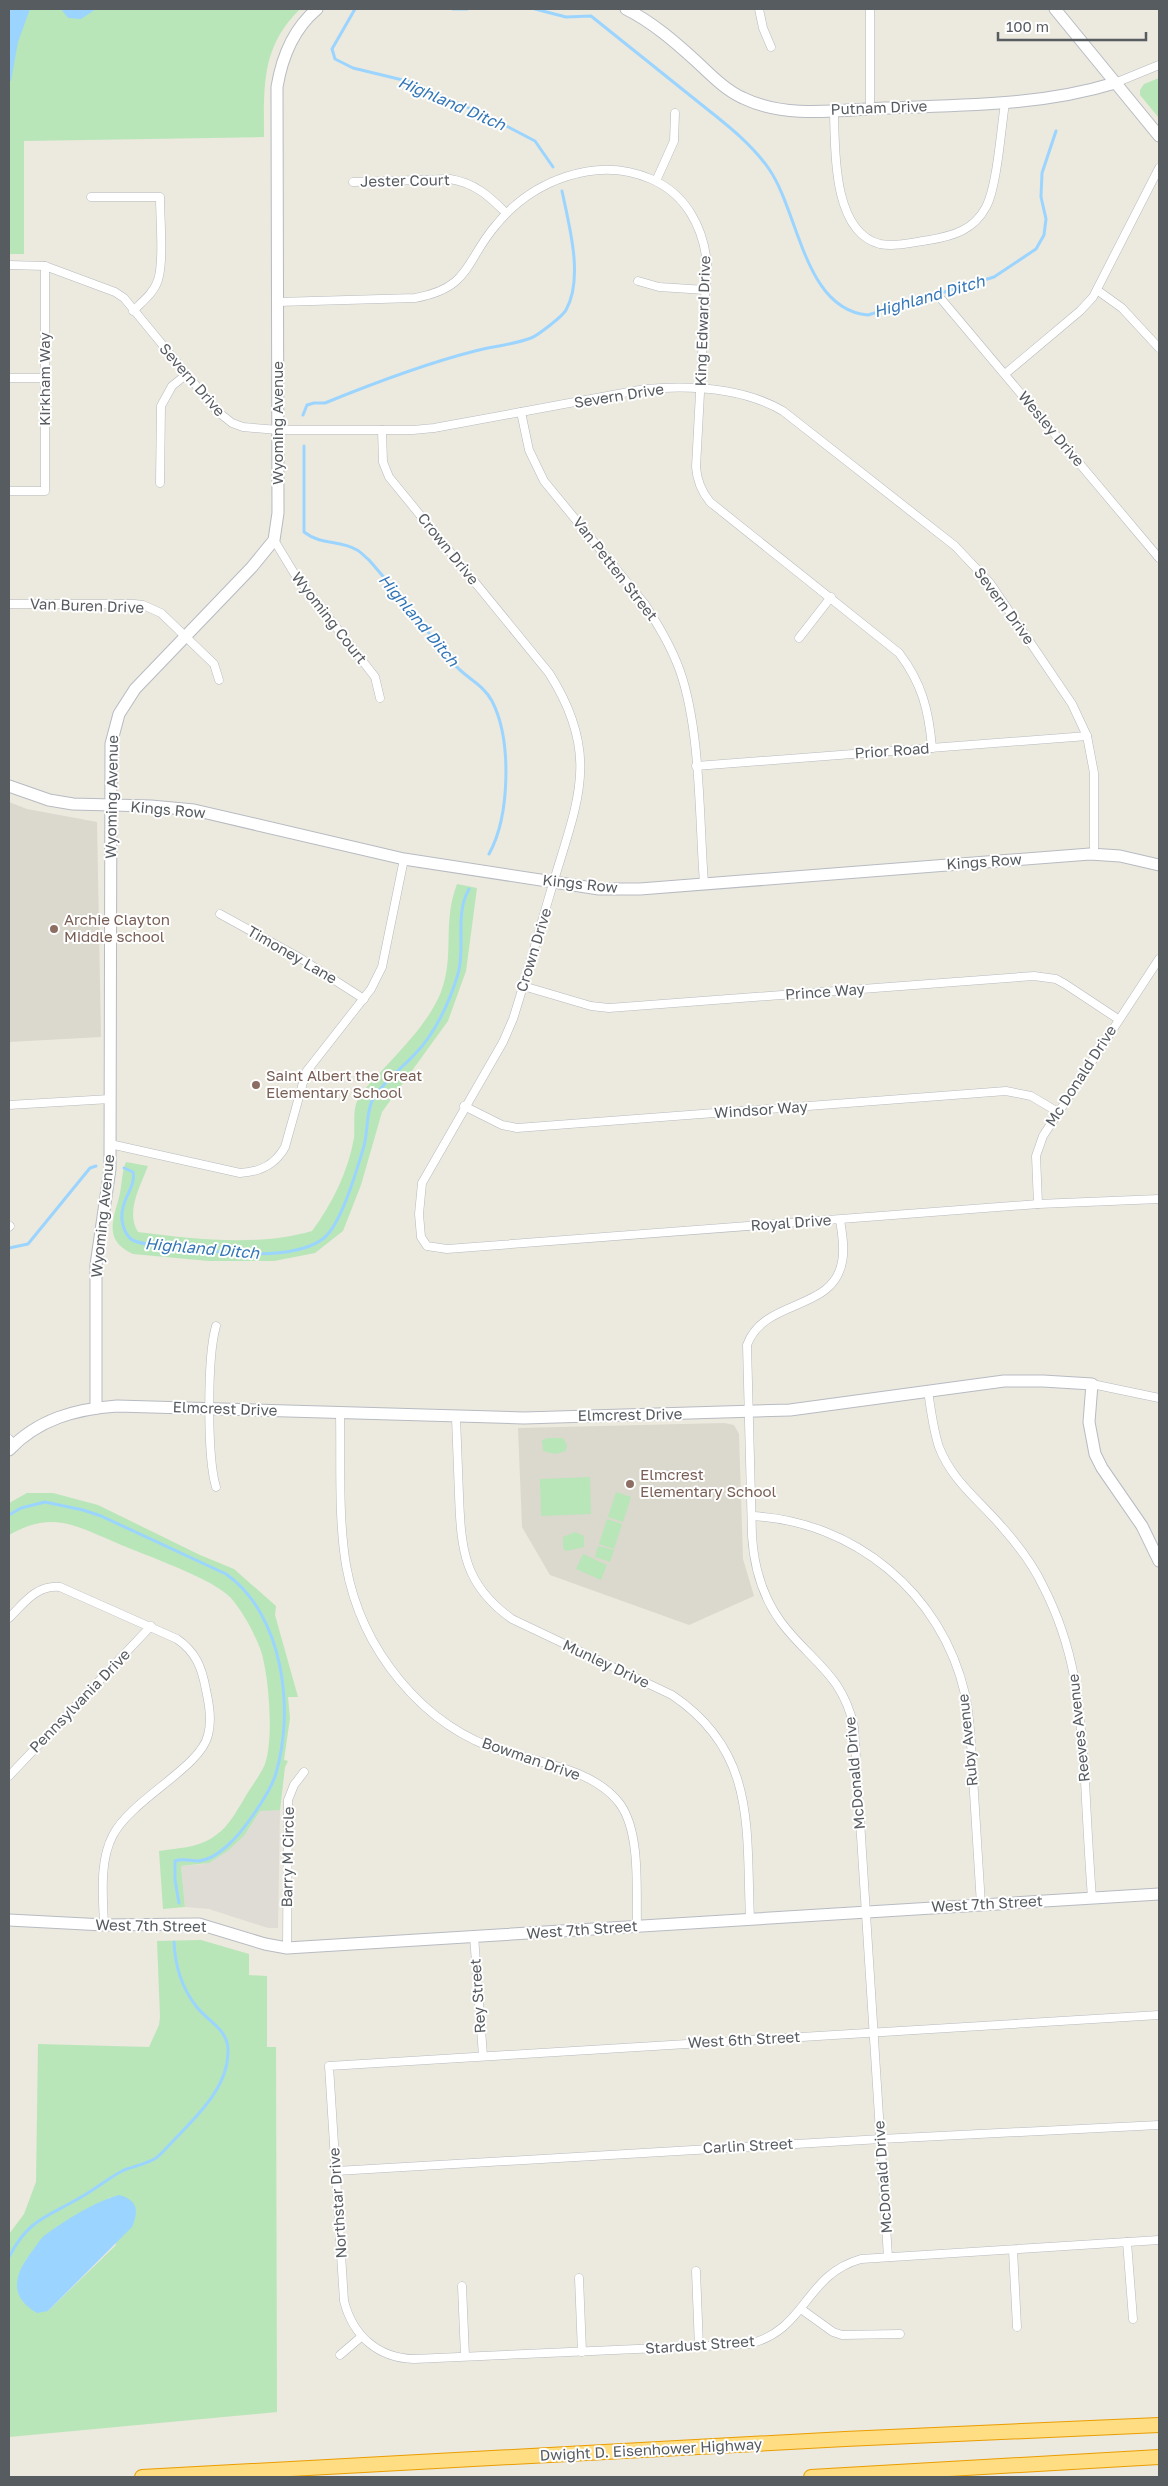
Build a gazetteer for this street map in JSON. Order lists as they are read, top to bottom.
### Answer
{
  "streets": {
    "highway": ["Dwight D. Eisenhower Highway"],
    "street": [
      "Putnam Drive",
      "Jester Court",
      "King Edward Drive",
      "Kirkham Way",
      "Severn Drive",
      "Wyoming Avenue",
      "Wesley Drive",
      "Crown Drive",
      "Van Petten Street",
      "Van Buren Drive",
      "Wyoming Court",
      "Prior Road",
      "Kings Row",
      "Timoney Lane",
      "Prince Way",
      "Mc Donald Drive",
      "Windsor Way",
      "Royal Drive",
      "Elmcrest Drive",
      "Munley Drive",
      "Pennsylvania Drive",
      "Reeves Avenue",
      "Ruby Avenue",
      "Bowman Drive",
      "McDonald Drive",
      "Barry M Circle",
      "West 7th Street",
      "Rey Street",
      "West 6th Street",
      "Carlin Street",
      "Northstar Drive",
      "Stardust Street"
    ]
  },
  "crossings": [
    ["Jester Court", "King Edward Drive"],
    ["King Edward Drive", "Severn Drive"],
    ["King Edward Drive", "Wyoming Avenue"],
    ["King Edward Drive", "Prior Road"],
    ["Kirkham Way", "Severn Drive"],
    ["Severn Drive", "Wyoming Avenue"],
    ["Severn Drive", "Crown Drive"],
    ["Severn Drive", "Van Petten Street"],
    ["Severn Drive", "Prior Road"],
    ["Severn Drive", "Kings Row"],
    ["Wyoming Avenue", "Van Buren Drive"],
    ["Wyoming Avenue", "Wyoming Court"],
    ["Wyoming Avenue", "Kings Row"],
    ["Wyoming Avenue", "Elmcrest Drive"],
    ["Crown Drive", "Kings Row"],
    ["Crown Drive", "Prince Way"],
    ["Crown Drive", "Windsor Way"],
    ["Crown Drive", "Royal Drive"],
    ["Van Petten Street", "Prior Road"],
    ["Van Petten Street", "Kings Row"],
    ["Prince Way", "Mc Donald Drive"],
    ["Mc Donald Drive", "Windsor Way"],
    ["Mc Donald Drive", "Royal Drive"],
    ["Royal Drive", "McDonald Drive"],
    ["Elmcrest Drive", "Munley Drive"],
    ["Elmcrest Drive", "Reeves Avenue"],
    ["Elmcrest Drive", "Bowman Drive"],
    ["Elmcrest Drive", "McDonald Drive"],
    ["Munley Drive", "West 7th Street"],
    ["Reeves Avenue", "West 7th Street"],
    ["Ruby Avenue", "McDonald Drive"],
    ["Ruby Avenue", "West 7th Street"],
    ["Bowman Drive", "West 7th Street"],
    ["McDonald Drive", "West 7th Street"],
    ["McDonald Drive", "West 6th Street"],
    ["McDonald Drive", "Carlin Street"],
    ["McDonald Drive", "Stardust Street"],
    ["Barry M Circle", "West 7th Street"],
    ["West 7th Street", "Rey Street"],
    ["Rey Street", "West 6th Street"],
    ["West 6th Street", "Northstar Drive"],
    ["Carlin Street", "Northstar Drive"],
    ["Northstar Drive", "Stardust Street"]
  ],
  "water": ["Highland Ditch"],
  "places": ["Archie Clayton Middle school", "Saint Albert the Great Elementary School", "Elmcrest Elementary School"],
  "scale_bar": "100 m"
}
